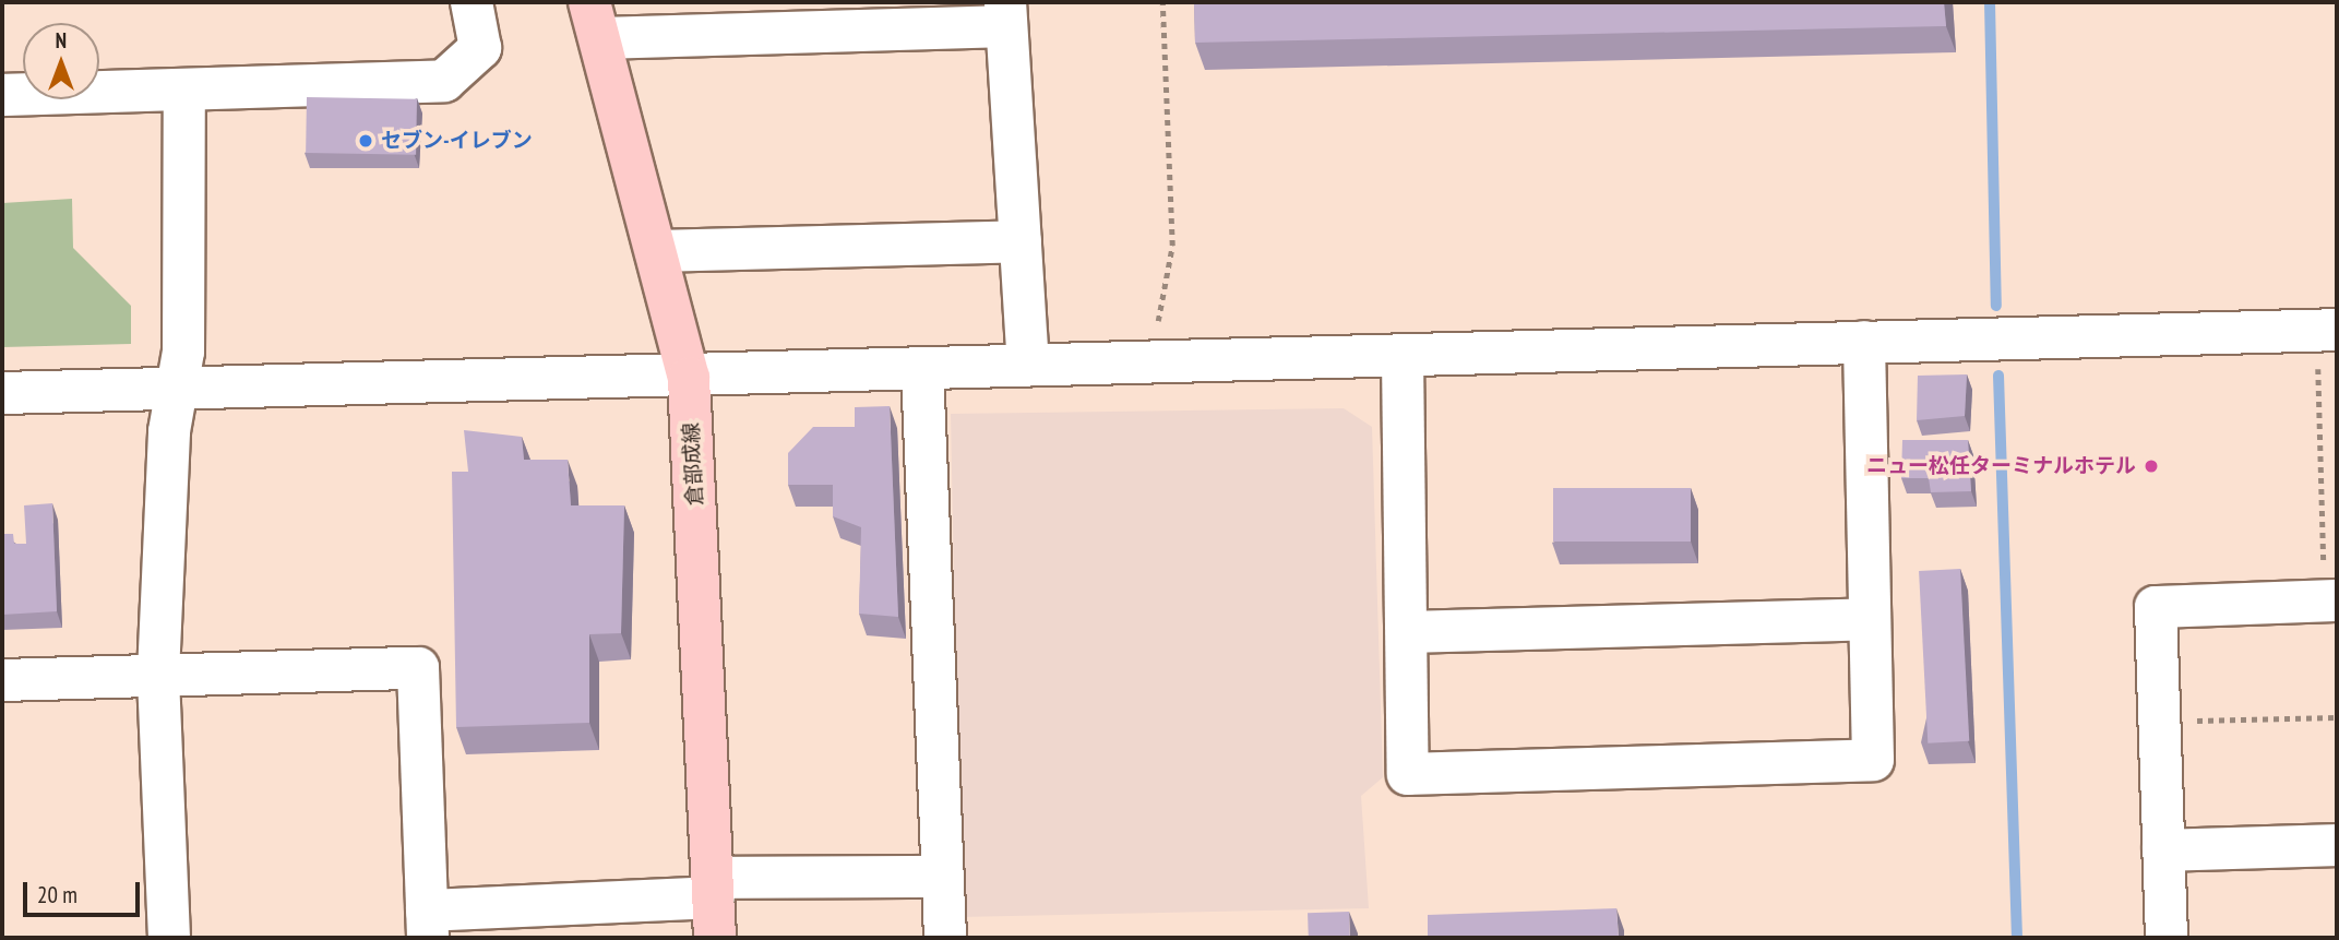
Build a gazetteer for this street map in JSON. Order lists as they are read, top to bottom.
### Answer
{
  "streets": {
    "main road": ["倉部成線"]
  },
  "places": ["セブン-イレブン", "ニュー松任ターミナルホテル"],
  "scale_bar": "20 m",
  "north": "top"
}
